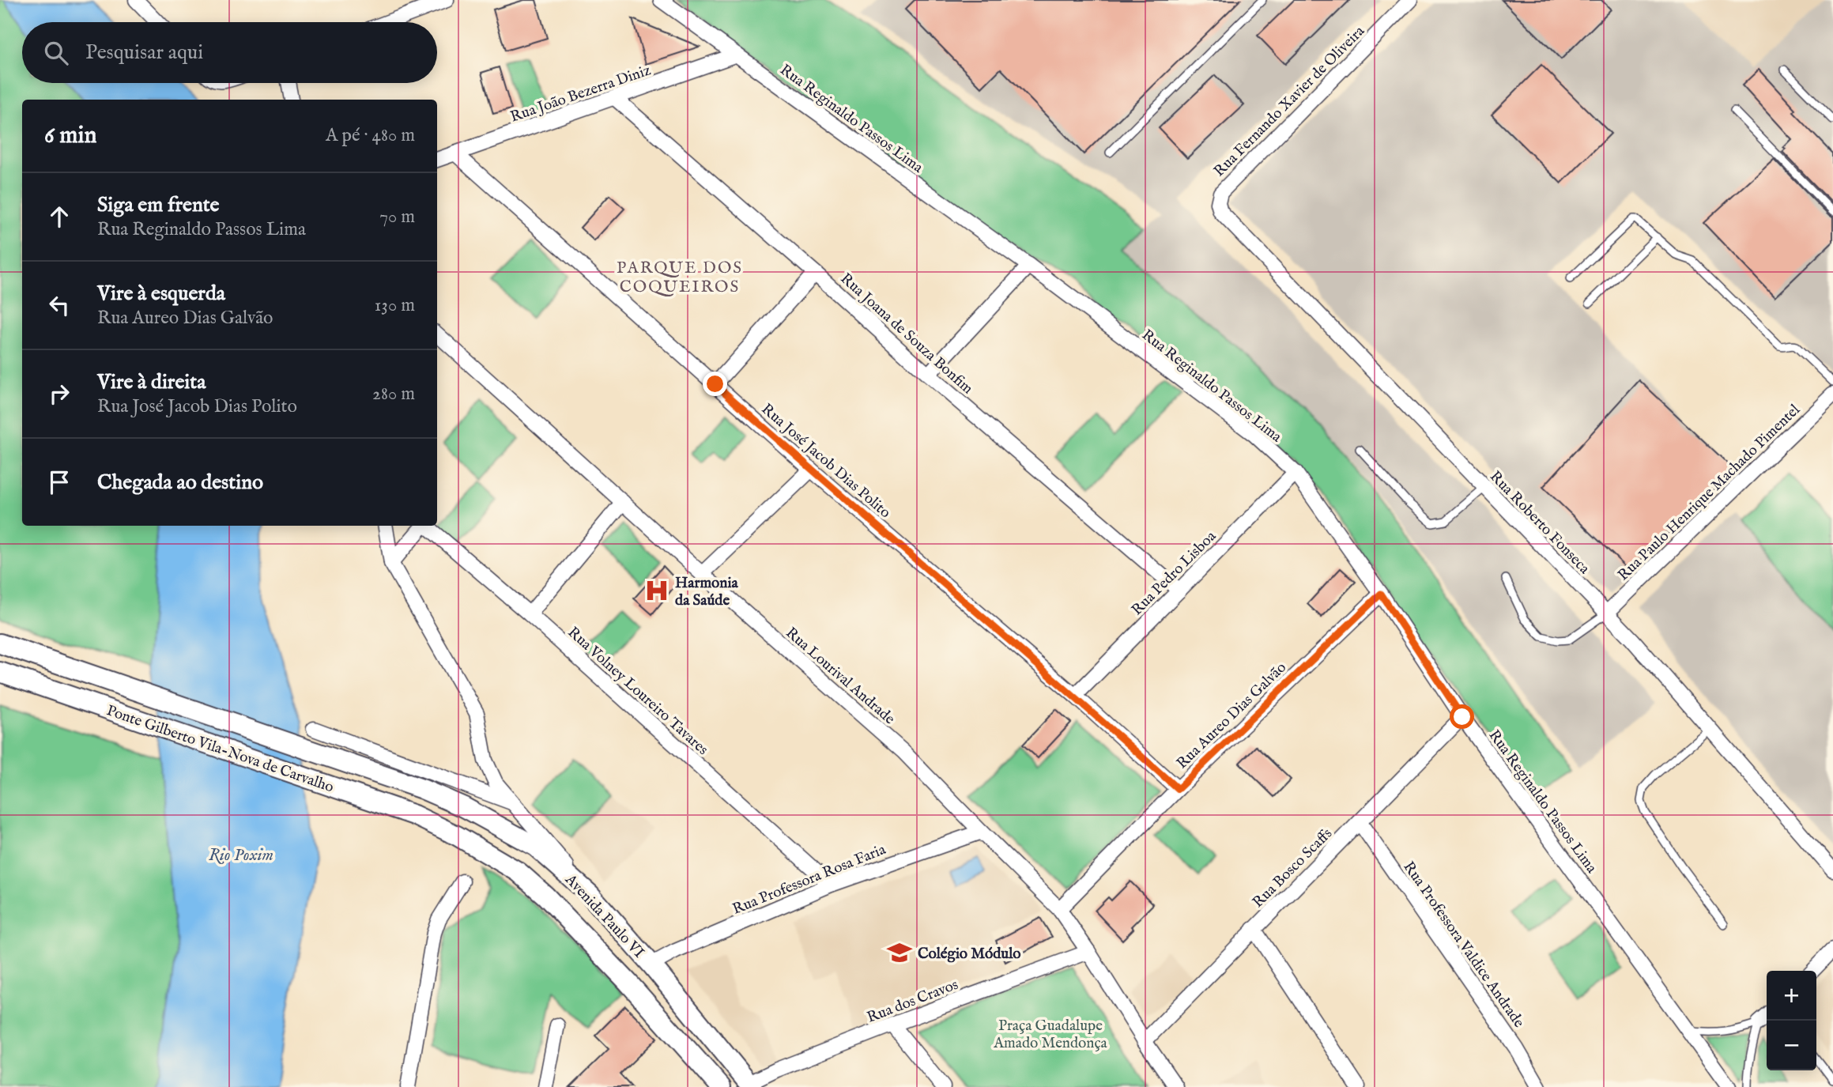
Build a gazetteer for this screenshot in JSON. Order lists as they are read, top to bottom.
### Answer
{
  "streets": {
    "main road": ["Ponte Gilberto Vila-Nova de Carvalho", "Avenida Paulo VI"],
    "street": [
      "Rua João Bezerra Diniz",
      "Rua Fernando Xavier de Oliveira",
      "Rua Reginaldo Passos Lima",
      "Rua Joana de Souza Bonfim",
      "Rua José Jacob Dias Polito",
      "Rua Paulo Henrique Machado Pimentel",
      "Rua Roberto Fonseca",
      "Rua Pedro Lisboa",
      "Rua Lourival Andrade",
      "Rua Volney Loureiro Tavares",
      "Rua Aureo Dias Galvão",
      "Rua Bosco Scaffs",
      "Rua Professora Rosa Faria",
      "Rua Professora Valdice Andrade",
      "Rua dos Cravos"
    ]
  },
  "crossings": [
    ["Rua João Bezerra Diniz", "Rua Reginaldo Passos Lima"],
    ["Rua João Bezerra Diniz", "Rua Joana de Souza Bonfim"],
    ["Rua João Bezerra Diniz", "Rua José Jacob Dias Polito"],
    ["Rua Fernando Xavier de Oliveira", "Rua Roberto Fonseca"],
    ["Rua Reginaldo Passos Lima", "Rua Pedro Lisboa"],
    ["Rua Reginaldo Passos Lima", "Rua Aureo Dias Galvão"],
    ["Rua Reginaldo Passos Lima", "Rua Bosco Scaffs"],
    ["Rua Joana de Souza Bonfim", "Rua Pedro Lisboa"],
    ["Rua José Jacob Dias Polito", "Rua Pedro Lisboa"],
    ["Rua José Jacob Dias Polito", "Rua Aureo Dias Galvão"],
    ["Rua Paulo Henrique Machado Pimentel", "Rua Roberto Fonseca"],
    ["Rua Lourival Andrade", "Rua Aureo Dias Galvão"],
    ["Rua Lourival Andrade", "Rua Bosco Scaffs"],
    ["Rua Lourival Andrade", "Rua Professora Rosa Faria"],
    ["Rua Lourival Andrade", "Rua dos Cravos"],
    ["Rua Volney Loureiro Tavares", "Rua Professora Rosa Faria"],
    ["Ponte Gilberto Vila-Nova de Carvalho", "Avenida Paulo VI"],
    ["Rua Bosco Scaffs", "Rua Professora Valdice Andrade"],
    ["Rua Professora Rosa Faria", "Avenida Paulo VI"],
    ["Avenida Paulo VI", "Rua dos Cravos"]
  ],
  "districts": ["PARQUE DOS COQUEIROS"],
  "water": ["Rio Poxim"],
  "parks": ["Praça Guadalupe Amado Mendonça"],
  "places": {
    "hospital": ["Harmonia da Saúde"],
    "school or university": ["Colégio Módulo"]
  },
  "page": {
    "search": "Pesquisar aqui",
    "heading": ["6 min", "A pé · 480 m"],
    "list": [
      ["Siga em frente", "Rua Reginaldo Passos Lima", "70 m"],
      ["Vire à esquerda", "Rua Aureo Dias Galvão", "130 m"],
      ["Vire à direita", "Rua José Jacob Dias Polito", "280 m"],
      "Chegada ao destino"
    ],
    "map_buttons": ["+", "−"]
  }
}
